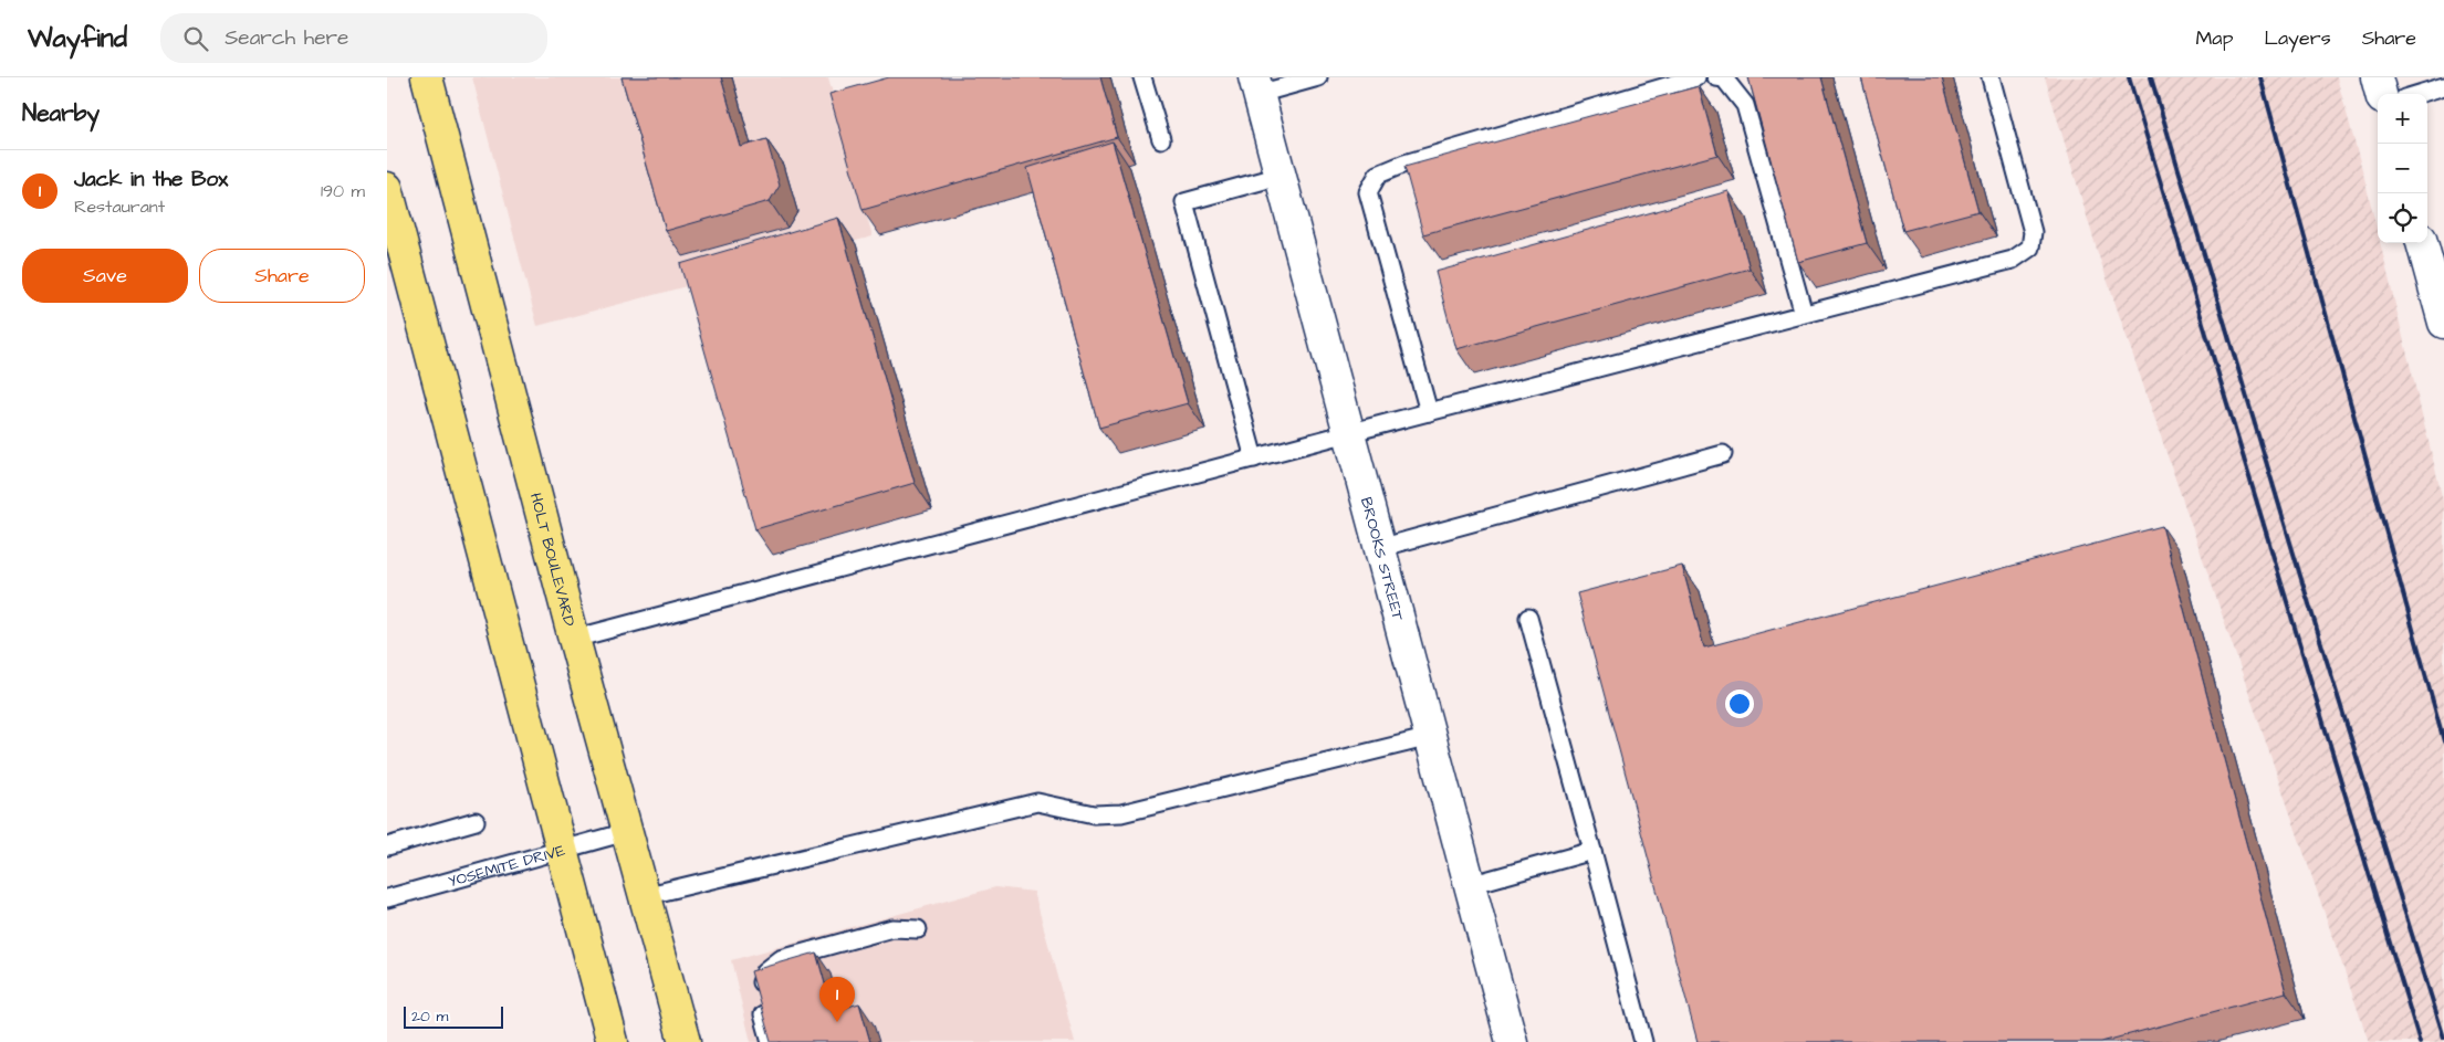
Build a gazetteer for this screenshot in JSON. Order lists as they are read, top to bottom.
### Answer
{
  "streets": {
    "main road": ["HOLT BOULEVARD"],
    "street": ["BROOKS STREET"],
    "lane": ["YOSEMITE DRIVE"]
  },
  "crossings": [
    ["HOLT BOULEVARD", "YOSEMITE DRIVE"]
  ],
  "scale_bar": "20 m",
  "page": {
    "header": "Wayfind",
    "search": "Search here",
    "nav": ["Map", "Layers", "Share"],
    "heading": "Nearby",
    "map_buttons": ["+", "−"],
    "list": [
      {
        "mark": "1",
        "name": "Jack in the Box",
        "note": "Restaurant",
        "value": "190 m"
      }
    ],
    "buttons": ["Save", "Share"],
    "pins": "1",
    "scale": "20 m"
  }
}
